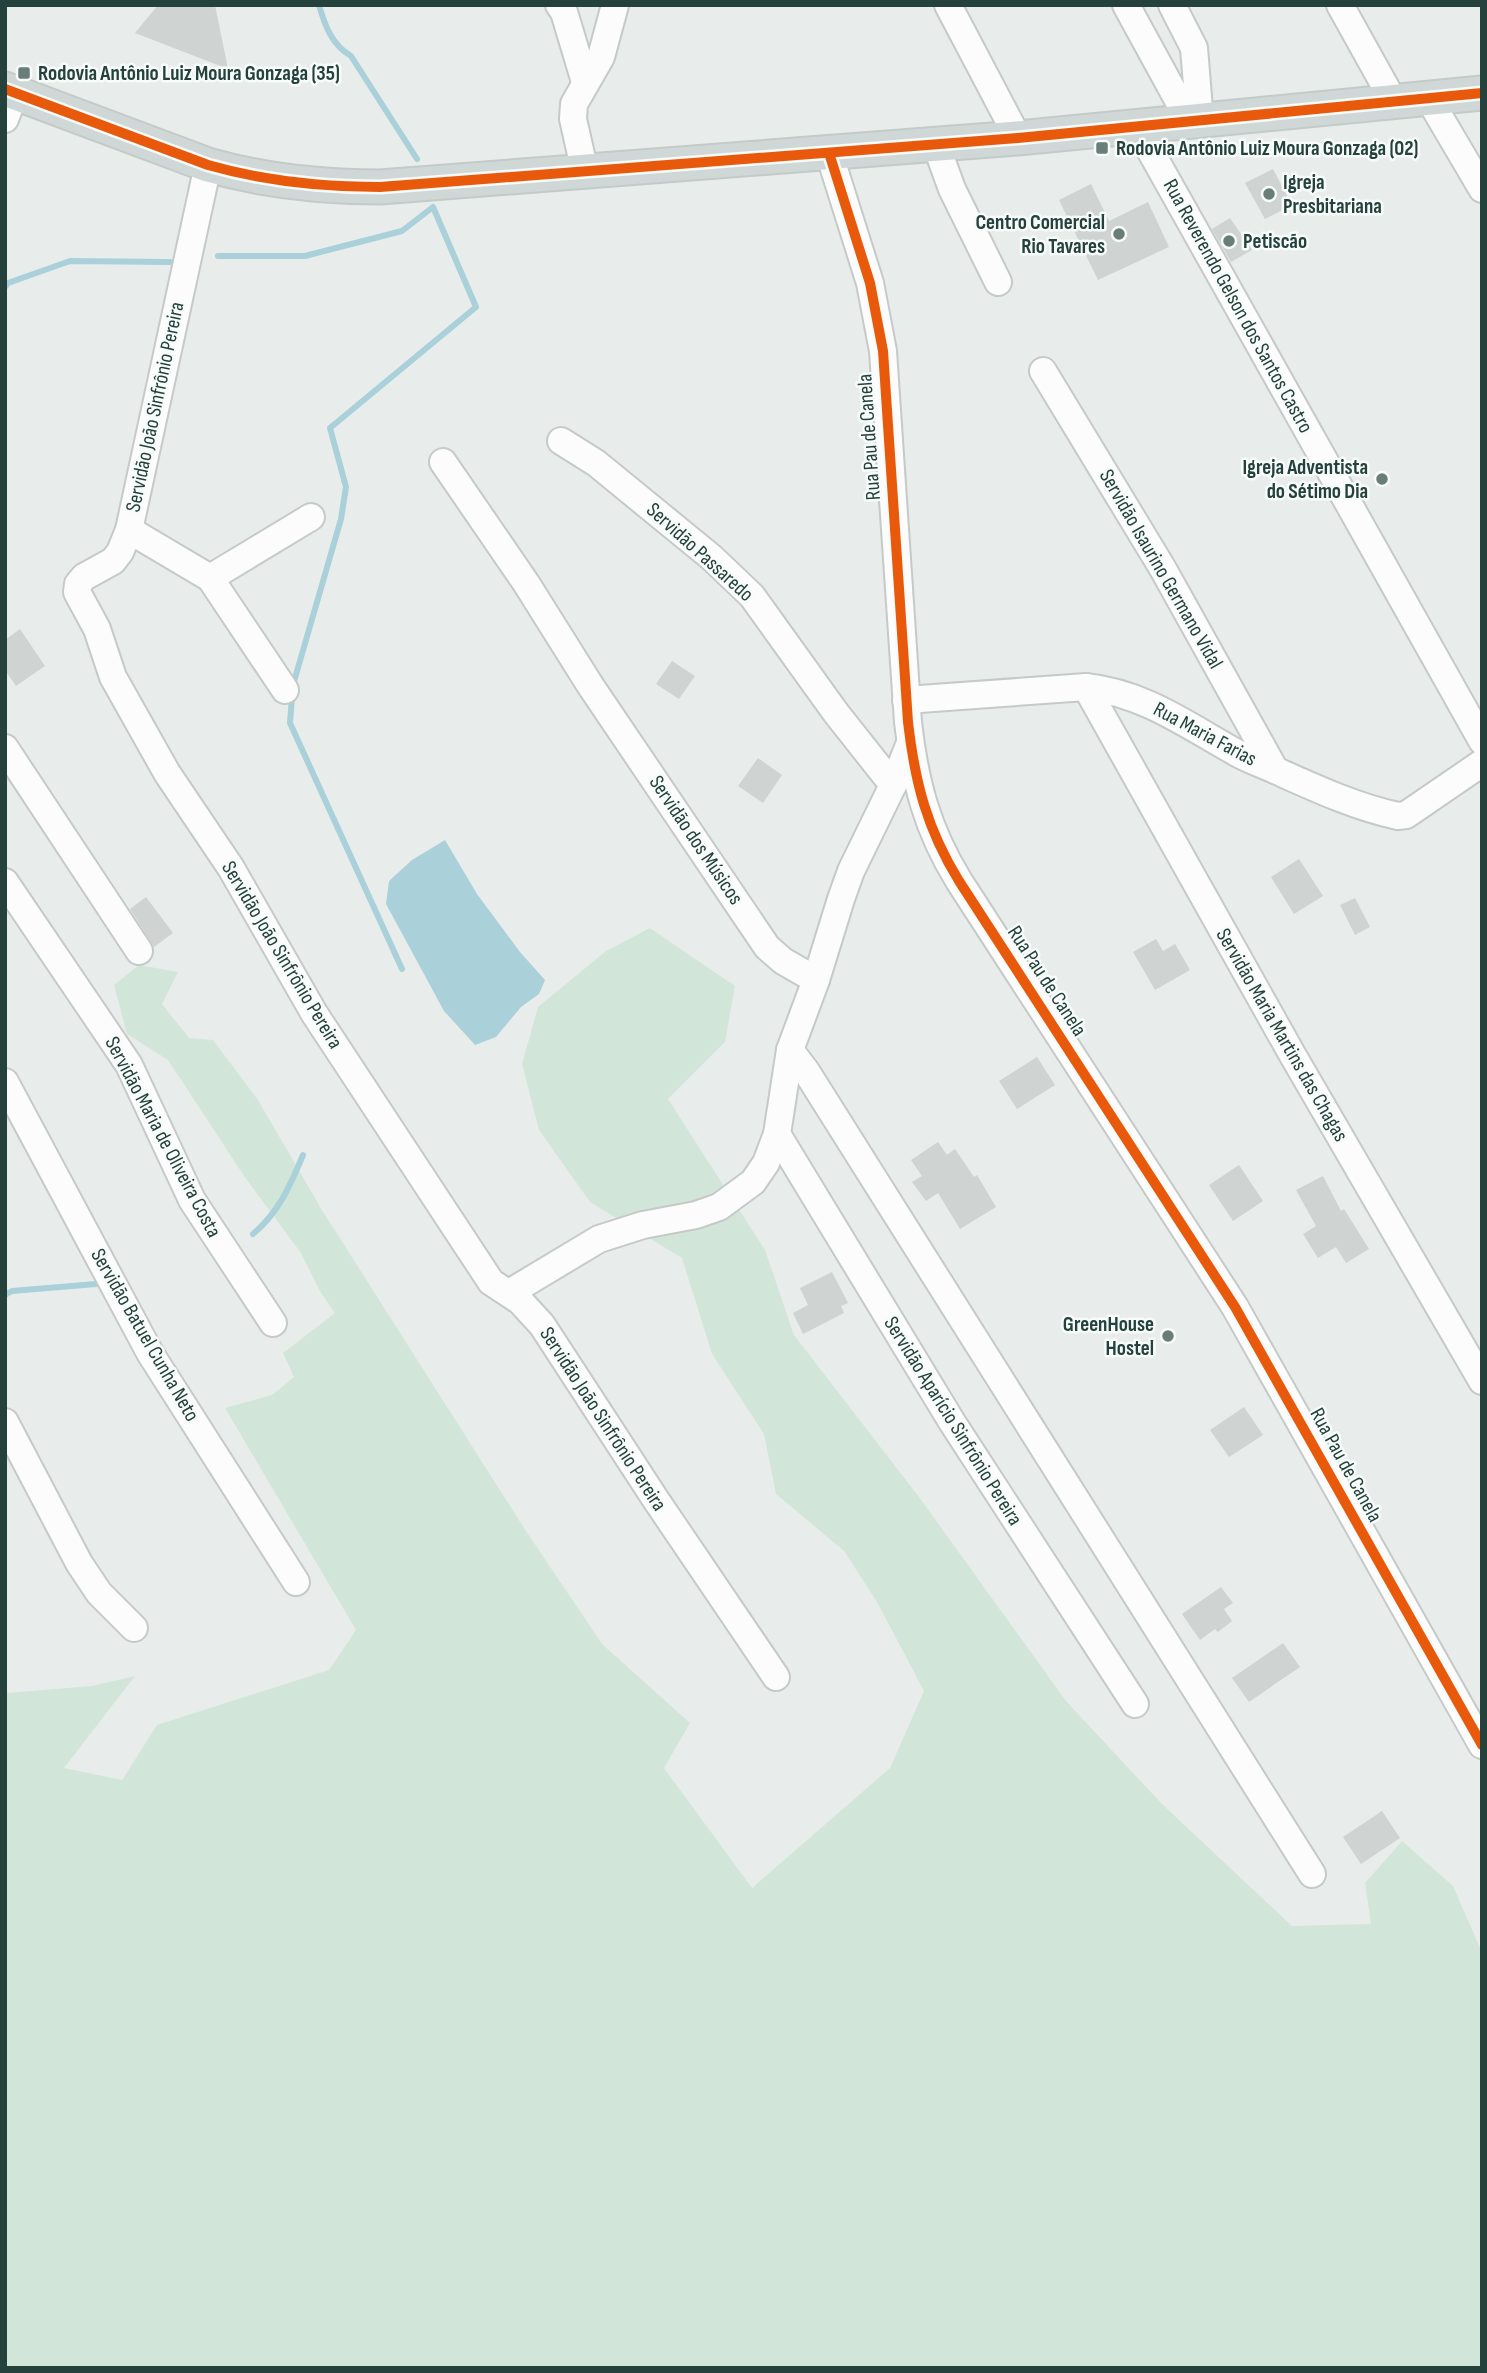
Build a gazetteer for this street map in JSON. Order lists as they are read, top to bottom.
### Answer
{
  "streets": {
    "street": [
      "Rua Reverendo Gelson dos Santos Castro",
      "Servidão João Sinfrônio Pereira",
      "Rua Pau de Canela",
      "Servidão Passaredo",
      "Servidão Isaurino Germano Vidal",
      "Rua Maria Farias",
      "Servidão dos Músicos",
      "Servidão Maria Martins das Chagas",
      "Servidão Maria de Oliveira Costa",
      "Servidão Batuel Cunha Neto",
      "Servidão Aparício Sinfrônio Pereira"
    ]
  },
  "crossings": [
    ["Rua Pau de Canela", "Rua Maria Farias"],
    ["Servidão Isaurino Germano Vidal", "Rua Maria Farias"],
    ["Rua Maria Farias", "Servidão Maria Martins das Chagas"]
  ],
  "places": {
    "transit": ["Rodovia Antônio Luiz Moura Gonzaga (35)", "Rodovia Antônio Luiz Moura Gonzaga (02)"],
    "other": [
      "Igreja Presbitariana",
      "Centro Comercial Rio Tavares",
      "Petiscão",
      "Igreja Adventista do Sétimo Dia",
      "GreenHouse Hostel"
    ]
  }
}
